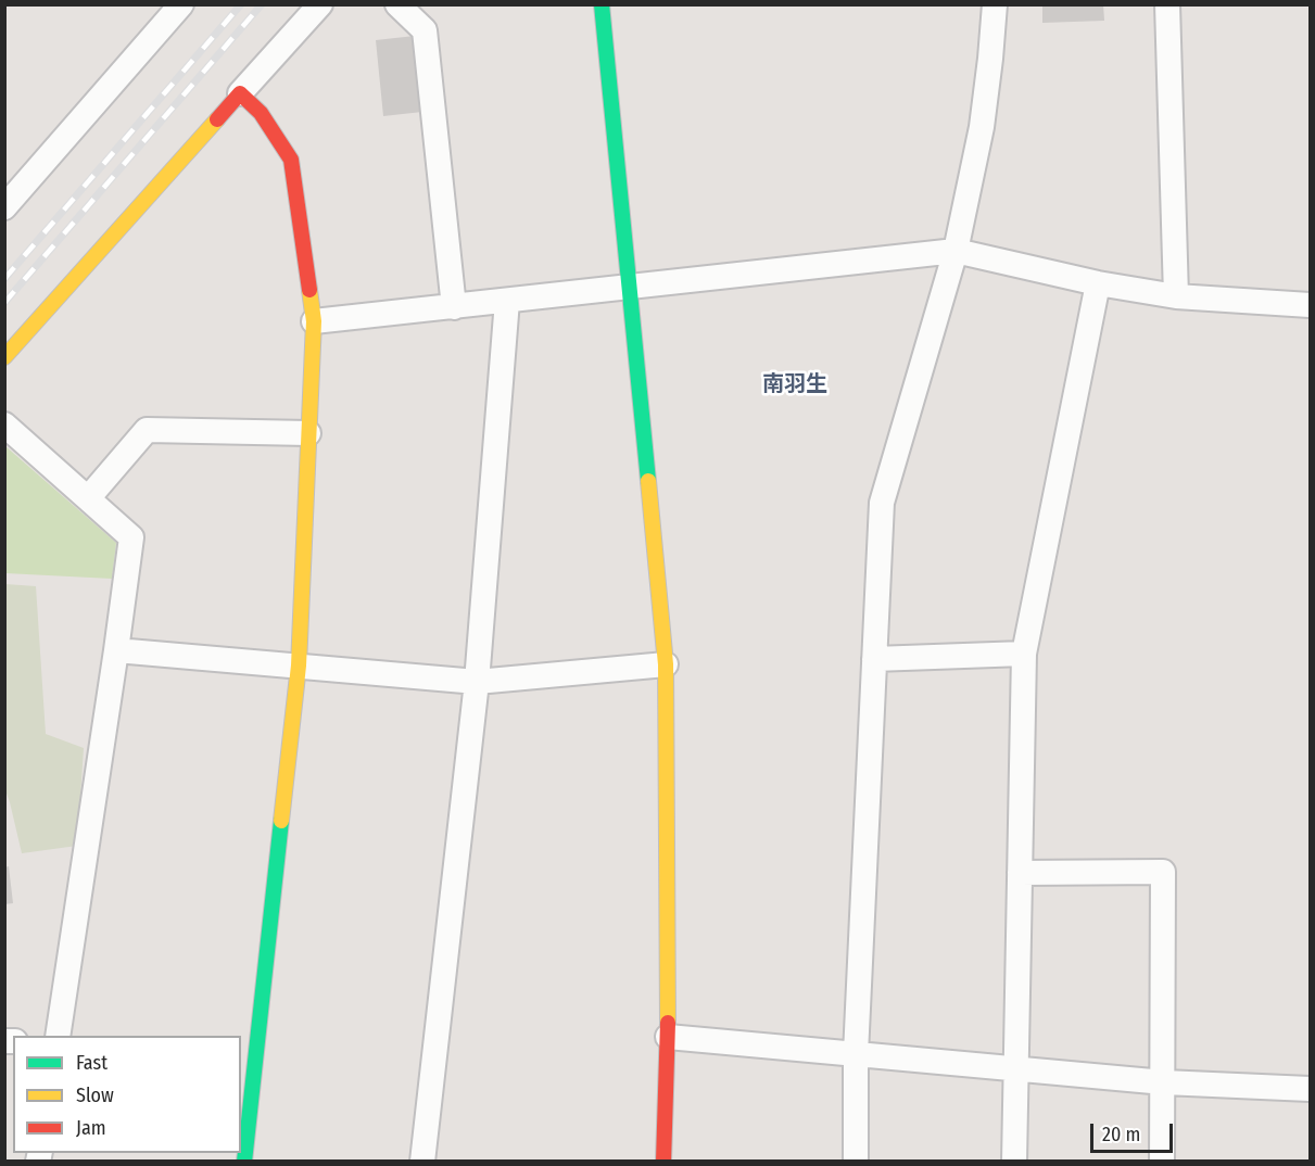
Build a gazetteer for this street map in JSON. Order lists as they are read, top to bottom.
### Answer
{
  "districts": ["南羽生"],
  "legend": ["Fast", "Slow", "Jam"],
  "scale_bar": "20 m"
}
